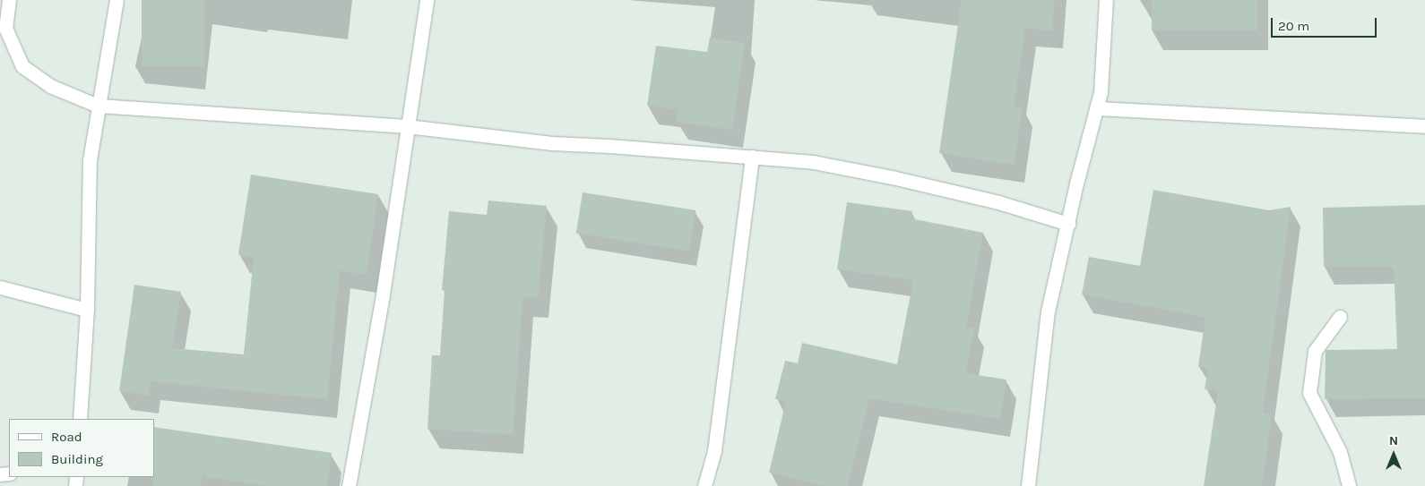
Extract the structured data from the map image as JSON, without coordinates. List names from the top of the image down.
{
  "legend": ["Road", "Building"],
  "scale_bar": "20 m",
  "north": "top"
}
